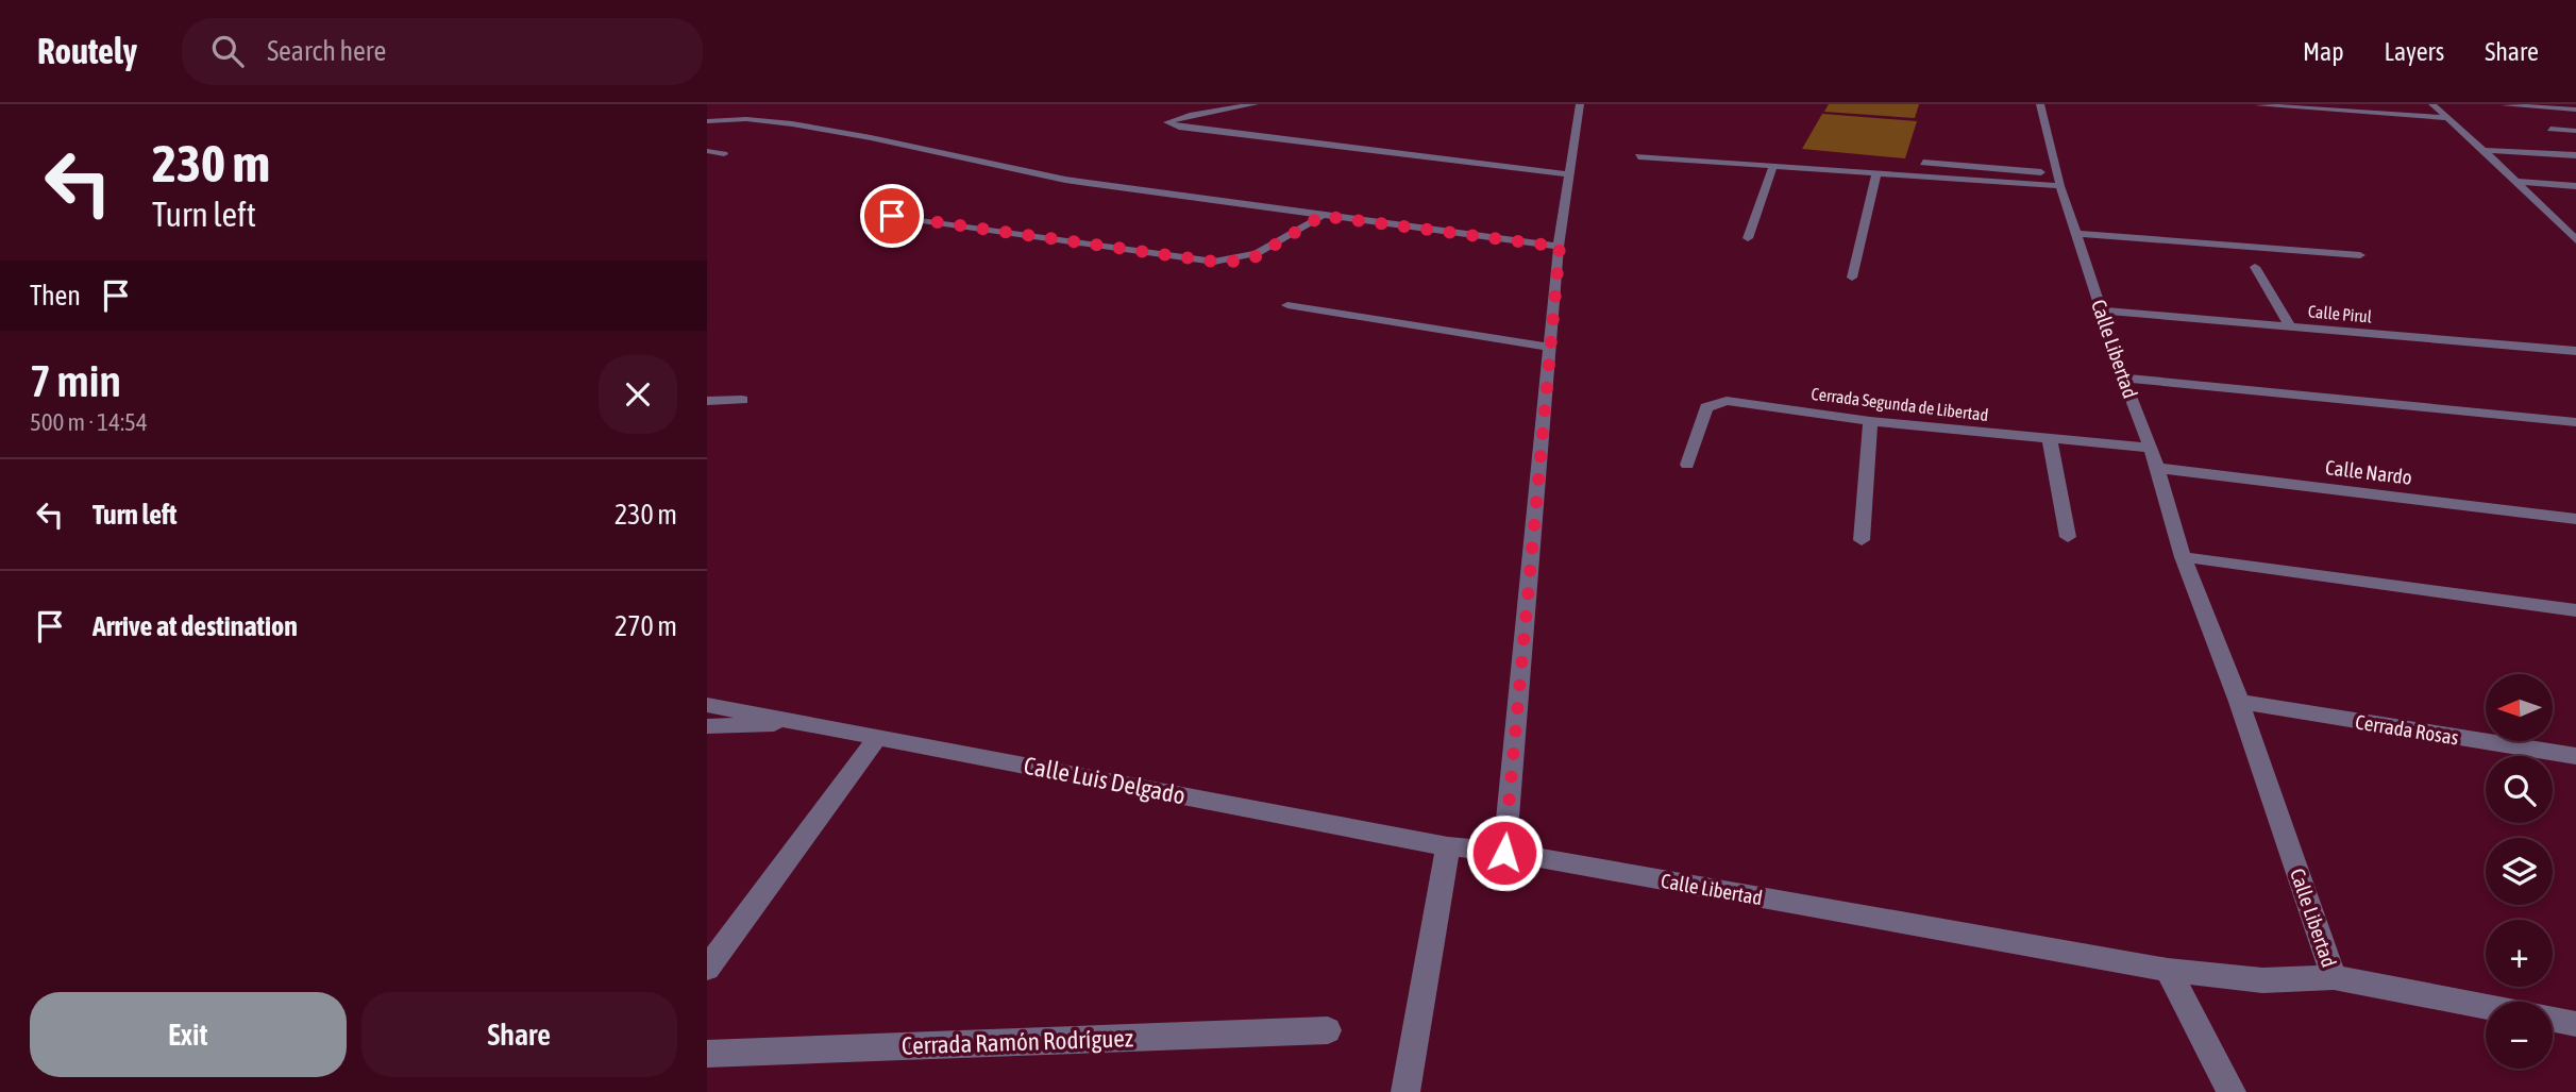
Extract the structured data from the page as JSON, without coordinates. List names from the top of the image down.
{
  "streets": {
    "street": [
      "Calle Pirul",
      "Calle Libertad",
      "Cerrada Segunda de Libertad",
      "Calle Nardo",
      "Cerrada Rosas",
      "Calle Luis Delgado",
      "Cerrada Ramón Rodríguez"
    ]
  },
  "crossings": [
    ["Calle Pirul", "Calle Libertad"],
    ["Calle Libertad", "Cerrada Segunda de Libertad"],
    ["Calle Libertad", "Calle Nardo"],
    ["Calle Libertad", "Cerrada Rosas"],
    ["Calle Libertad", "Calle Luis Delgado"],
    ["Cerrada Segunda de Libertad", "Calle Nardo"]
  ],
  "north": "left",
  "page": {
    "header": "Routely",
    "search": "Search here",
    "nav": ["Map", "Layers", "Share"],
    "turn": ["230 m", "Turn left"],
    "then": "Then",
    "heading": ["7 min", "500 m · 14:54"],
    "list": [
      {
        "name": "Turn left",
        "value": "230 m"
      },
      {
        "name": "Arrive at destination",
        "value": "270 m"
      }
    ],
    "map_buttons": ["+", "−"],
    "buttons": ["Exit", "Share"]
  }
}
